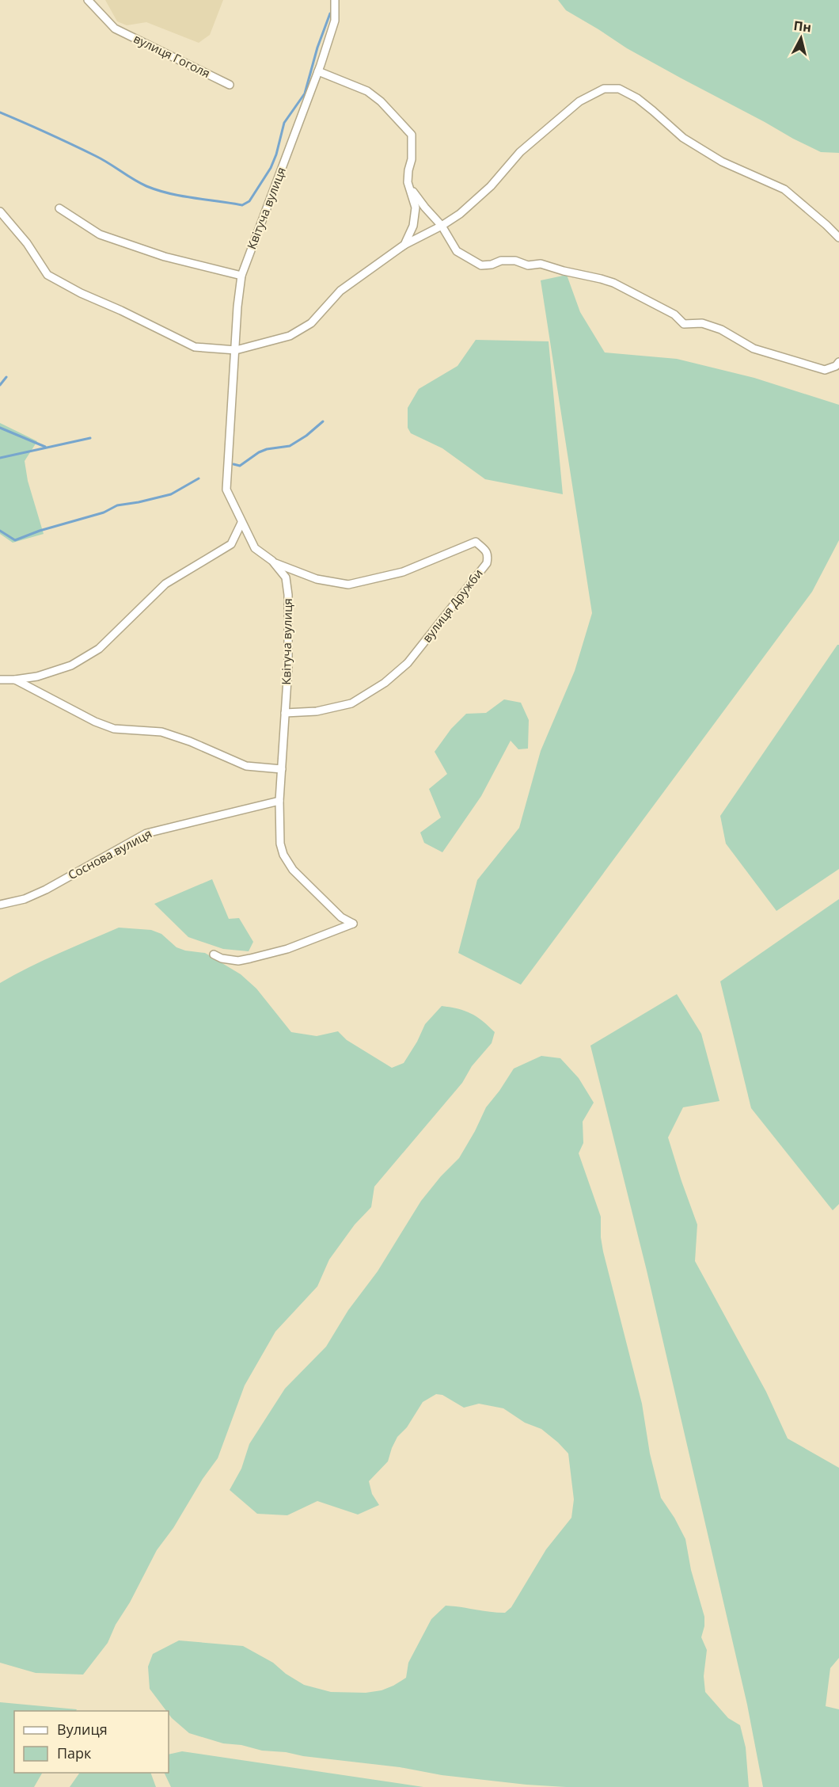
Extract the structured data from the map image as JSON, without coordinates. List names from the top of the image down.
{
  "streets": {
    "street": [
      "вулиця Гоголя",
      "Квітуча вулиця",
      "вулиця Дружби",
      "Соснова вулиця"
    ]
  },
  "crossings": [
    ["Квітуча вулиця", "вулиця Дружби"],
    ["Квітуча вулиця", "Соснова вулиця"]
  ],
  "legend": ["Вулиця", "Парк"],
  "north": "top"
}
